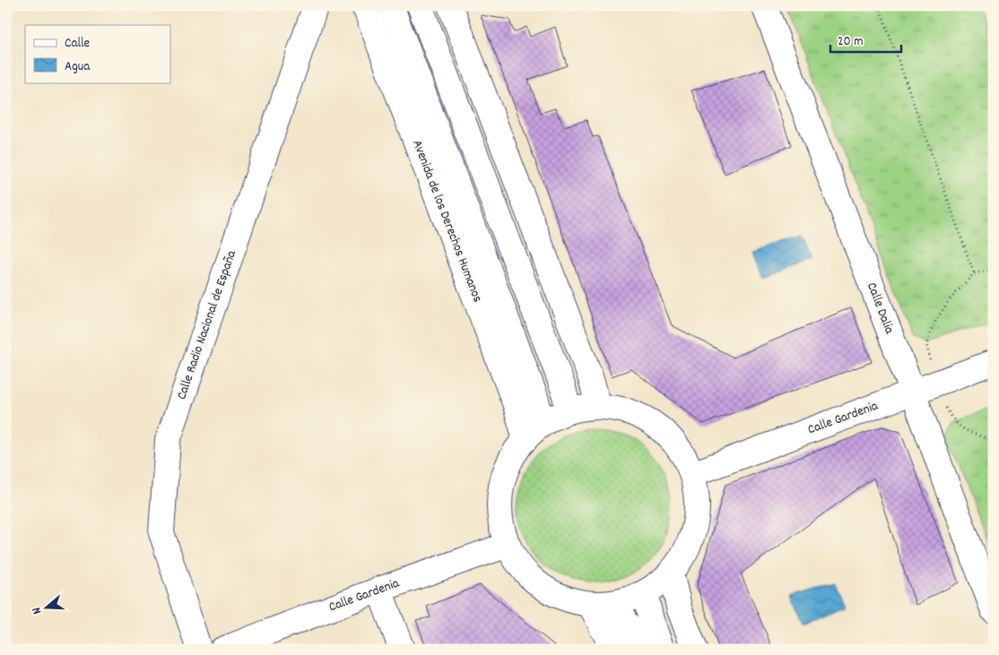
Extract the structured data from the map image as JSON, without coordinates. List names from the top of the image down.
{
  "streets": {
    "street": [
      "Avenida de los Derechos Humanos",
      "Calle Dalia",
      "Calle Radio Nacional de España",
      "Calle Gardenia"
    ]
  },
  "crossings": [
    ["Calle Dalia", "Calle Gardenia"]
  ],
  "legend": ["Calle", "Agua"],
  "scale_bar": "20 m",
  "north": "left"
}
